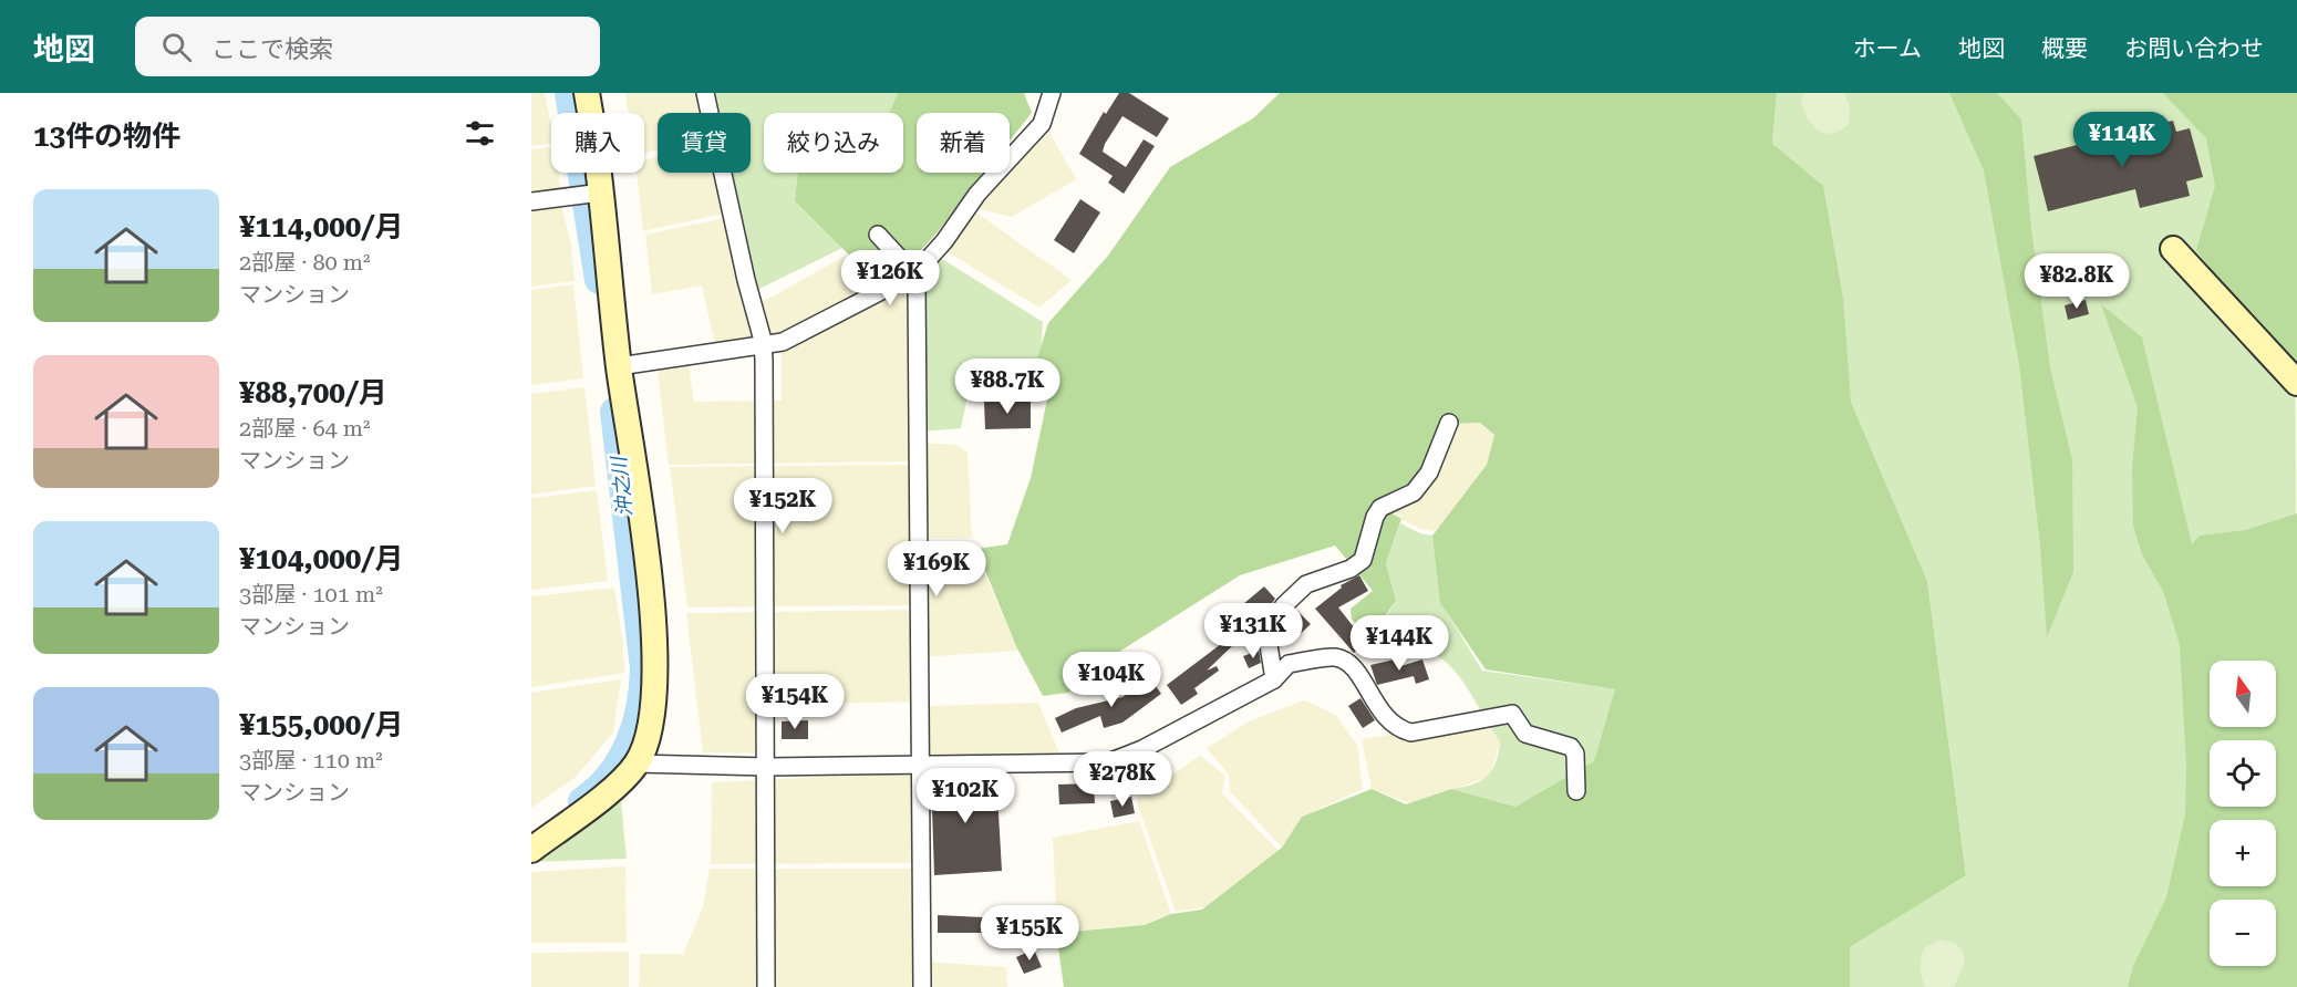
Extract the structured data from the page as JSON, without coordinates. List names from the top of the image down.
{
  "water": ["沖之川"],
  "north": "top",
  "page": {
    "header": "地図",
    "search": "ここで検索",
    "nav": [
      "ホーム",
      "地図",
      "概要",
      "お問い合わせ"
    ],
    "heading": "13件の物件",
    "price": [
      "¥114K",
      "¥126K",
      "¥82.8K",
      "¥88.7K",
      "¥152K",
      "¥169K",
      "¥131K",
      "¥144K",
      "¥104K",
      "¥154K",
      "¥278K",
      "¥102K",
      "¥155K"
    ],
    "chip": [
      "購入",
      "賃貸",
      "絞り込み",
      "新着"
    ],
    "list": [
      {
        "name": "¥114,000/月",
        "note": "2部屋 · 80 m² · マンション"
      },
      {
        "name": "¥88,700/月",
        "note": "2部屋 · 64 m² · マンション"
      },
      {
        "name": "¥104,000/月",
        "note": "3部屋 · 101 m² · マンション"
      },
      {
        "name": "¥155,000/月",
        "note": "3部屋 · 110 m² · マンション"
      }
    ],
    "map_buttons": ["+", "−"]
  }
}
